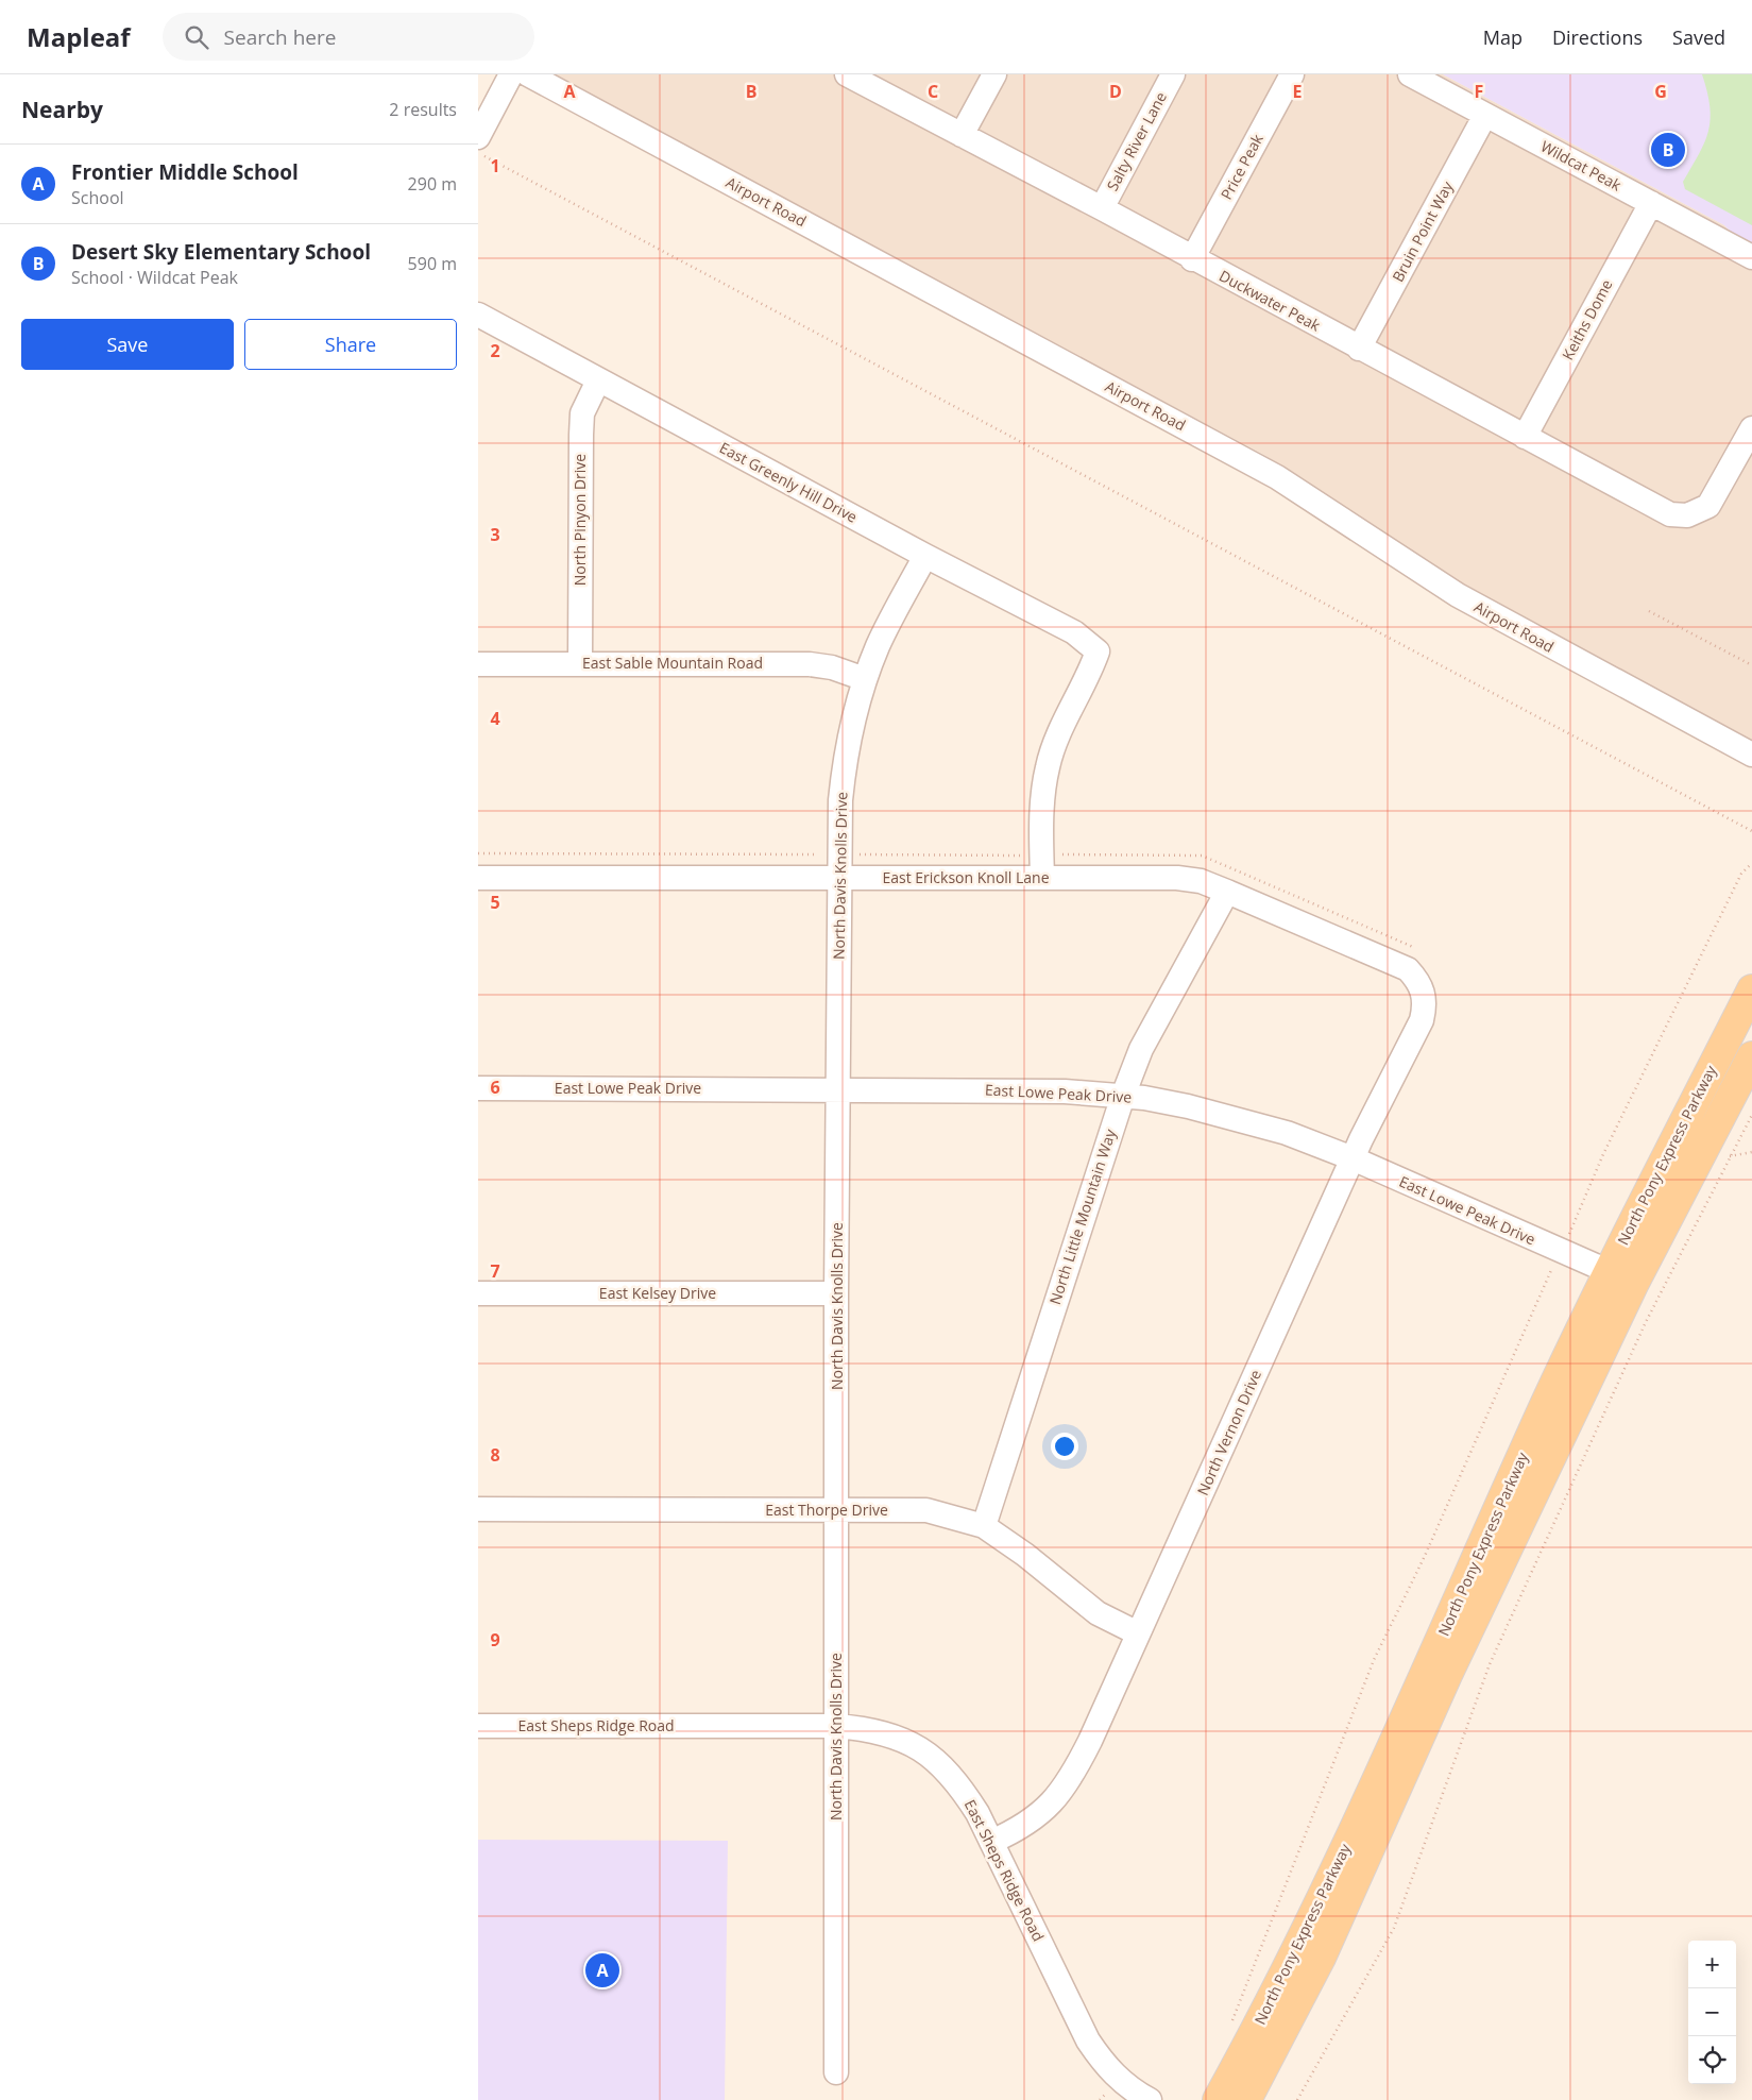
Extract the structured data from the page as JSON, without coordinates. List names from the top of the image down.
{
  "streets": {
    "main road": ["North Pony Express Parkway"],
    "street": [
      "Salty River Lane",
      "Wildcat Peak",
      "Price Peak",
      "Airport Road",
      "Bruin Point Way",
      "Duckwater Peak",
      "Keiths Dome",
      "East Greenly Hill Drive",
      "North Pinyon Drive",
      "East Sable Mountain Road",
      "North Davis Knolls Drive",
      "East Erickson Knoll Lane",
      "East Lowe Peak Drive",
      "North Little Mountain Way",
      "East Kelsey Drive",
      "North Vernon Drive",
      "East Thorpe Drive",
      "East Sheps Ridge Road"
    ]
  },
  "crossings": [
    ["Salty River Lane", "Duckwater Peak"],
    ["Wildcat Peak", "Bruin Point Way"],
    ["Wildcat Peak", "Keiths Dome"],
    ["Price Peak", "Duckwater Peak"],
    ["Bruin Point Way", "Duckwater Peak"],
    ["Duckwater Peak", "Keiths Dome"],
    ["East Greenly Hill Drive", "North Pinyon Drive"],
    ["East Greenly Hill Drive", "North Davis Knolls Drive"],
    ["East Greenly Hill Drive", "East Erickson Knoll Lane"],
    ["North Pinyon Drive", "East Sable Mountain Road"],
    ["East Sable Mountain Road", "North Davis Knolls Drive"],
    ["North Davis Knolls Drive", "East Erickson Knoll Lane"],
    ["North Davis Knolls Drive", "East Lowe Peak Drive"],
    ["North Davis Knolls Drive", "East Kelsey Drive"],
    ["North Davis Knolls Drive", "East Thorpe Drive"],
    ["North Davis Knolls Drive", "East Sheps Ridge Road"],
    ["East Erickson Knoll Lane", "North Little Mountain Way"],
    ["East Erickson Knoll Lane", "North Vernon Drive"],
    ["East Lowe Peak Drive", "North Pony Express Parkway"],
    ["East Lowe Peak Drive", "North Little Mountain Way"],
    ["East Lowe Peak Drive", "North Vernon Drive"],
    ["North Little Mountain Way", "East Thorpe Drive"],
    ["North Vernon Drive", "East Thorpe Drive"],
    ["North Vernon Drive", "East Sheps Ridge Road"]
  ],
  "page": {
    "header": "Mapleaf",
    "search": "Search here",
    "nav": ["Map", "Directions", "Saved"],
    "heading": ["Nearby", "2 results"],
    "pins": ["B", "A"],
    "list": [
      {
        "mark": "A",
        "name": "Frontier Middle School",
        "note": "School",
        "value": "290 m"
      },
      {
        "mark": "B",
        "name": "Desert Sky Elementary School",
        "note": "School · Wildcat Peak",
        "value": "590 m"
      }
    ],
    "buttons": ["Save", "Share"],
    "map_buttons": ["+", "−"]
  },
  "grid": {
    "columns": [
      "A",
      "B",
      "C",
      "D",
      "E",
      "F",
      "G"
    ],
    "rows": [
      "1",
      "2",
      "3",
      "4",
      "5",
      "6",
      "7",
      "8",
      "9"
    ]
  }
}
